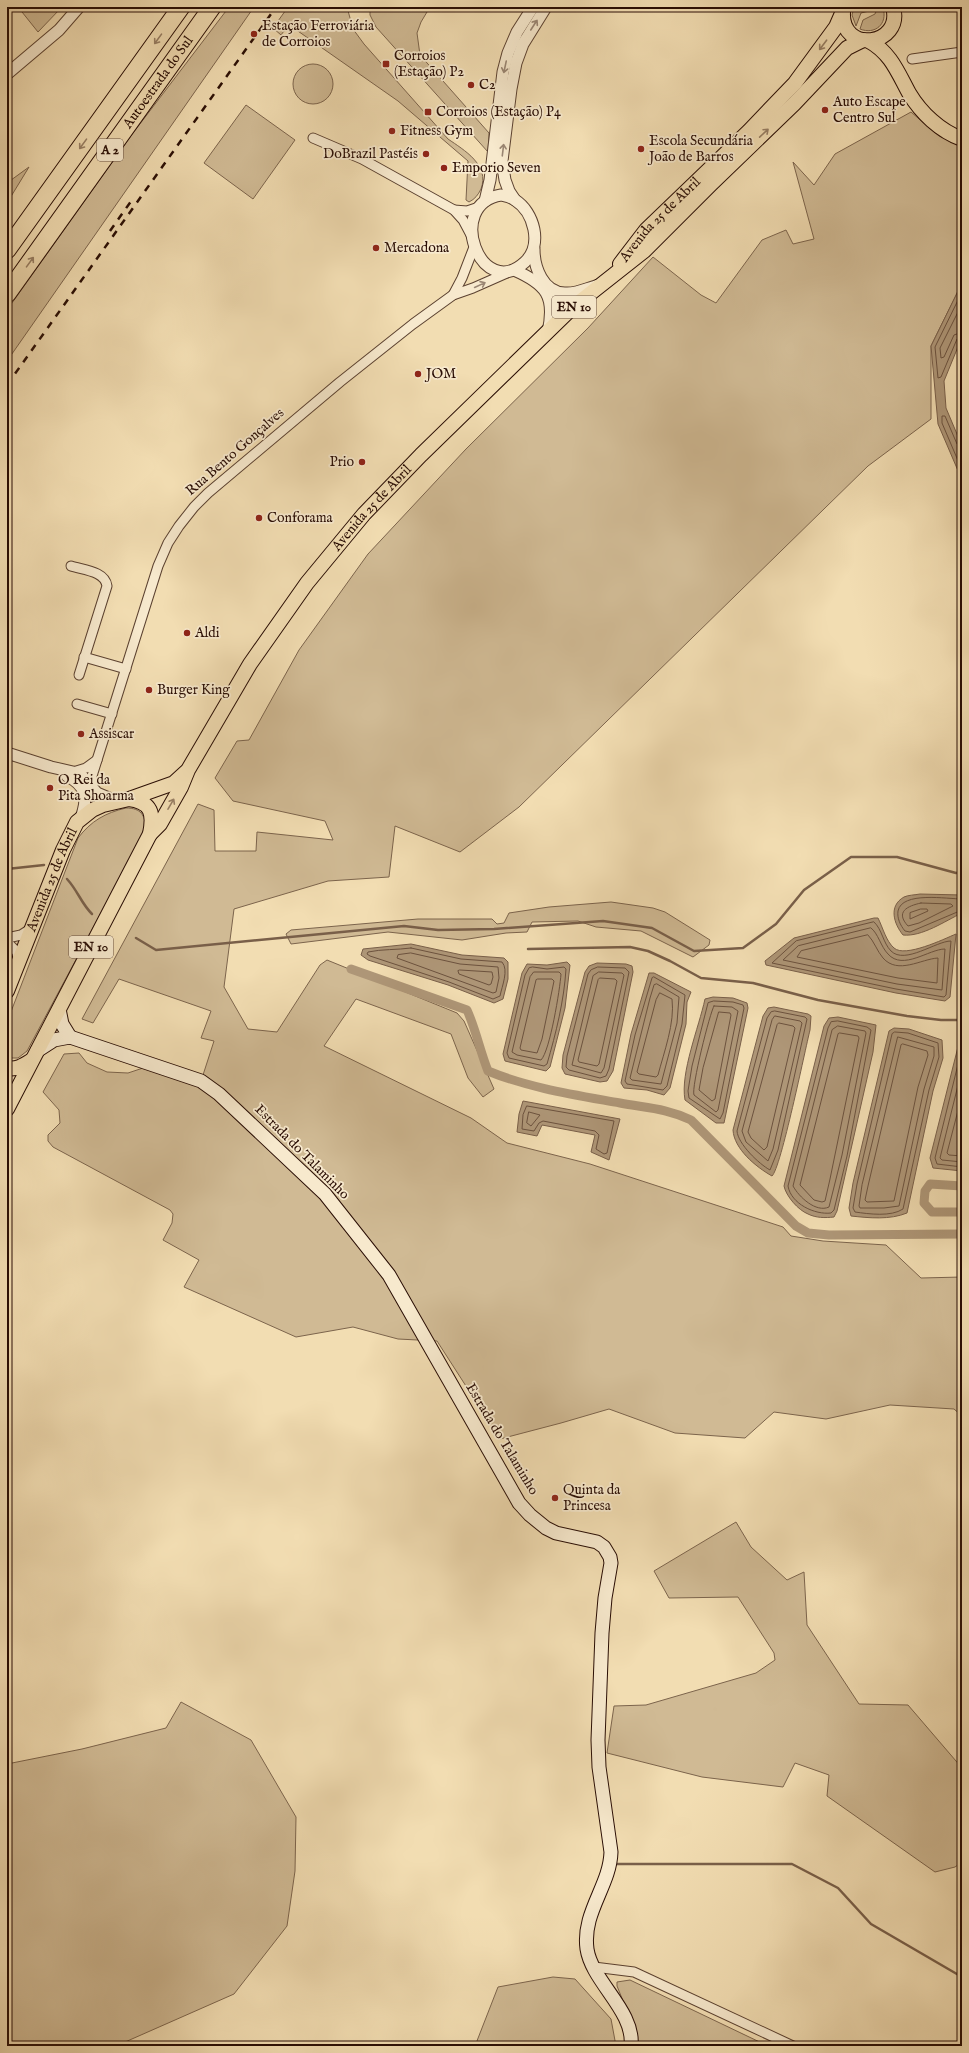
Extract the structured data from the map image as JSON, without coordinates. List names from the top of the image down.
{
  "streets": {
    "highway": ["Autoestrada do Sul", "A 2"],
    "main road": ["Avenida 25 de Abril", "EN 10", "Estrada do Talaminho"],
    "street": ["Rua Bento Gonçalves"]
  },
  "crossings": [
    ["Avenida 25 de Abril", "EN 10"]
  ],
  "places": {
    "other": [
      "Estação Ferroviária de Corroios",
      "C2",
      "Auto Escape Centro Sul",
      "Fitness Gym",
      "Escola Secundária João de Barros",
      "DoBrazil Pastéis",
      "Emporio Seven",
      "Mercadona",
      "JOM",
      "Prio",
      "Conforama",
      "Aldi",
      "Burger King",
      "Assiscar",
      "O Rei da Pita Shoarma",
      "Quinta da Princesa"
    ],
    "transit": ["Corroios (Estação) P2", "Corroios (Estação) P4"]
  }
}
